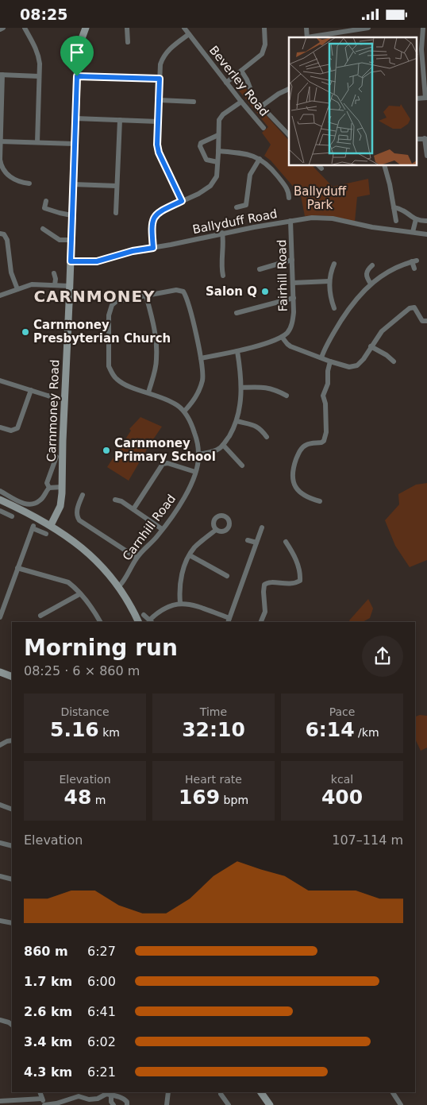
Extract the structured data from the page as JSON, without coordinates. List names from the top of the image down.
{
  "streets": {
    "street": [
      "Beverley Road",
      "Ballyduff Road",
      "Fairhill Road",
      "Carnmoney Road",
      "Carnhill Road"
    ]
  },
  "crossings": [
    ["Ballyduff Road", "Fairhill Road"],
    ["Ballyduff Road", "Carnmoney Road"]
  ],
  "districts": ["CARNMONEY"],
  "parks": ["Ballyduff Park"],
  "places": ["Salon Q", "Carnmoney Presbyterian Church", "Carnmoney Primary School"],
  "page": {
    "status": "08:25",
    "heading": ["Morning run", "08:25 · 6 × 860 m"],
    "stats": [
      ["Distance", "5.16 km"],
      ["Time", "32:10"],
      ["Pace", "6:14 /km"],
      ["Elevation", "48 m"],
      ["Heart rate", "169 bpm"],
      ["kcal", "400"]
    ],
    "chart": ["Elevation", "107–114 m"],
    "list": [
      {
        "name": "860 m",
        "note": "6:27"
      },
      {
        "name": "1.7 km",
        "note": "6:00"
      },
      {
        "name": "2.6 km",
        "note": "6:41"
      },
      {
        "name": "3.4 km",
        "note": "6:02"
      },
      {
        "name": "4.3 km",
        "note": "6:21"
      }
    ]
  }
}
